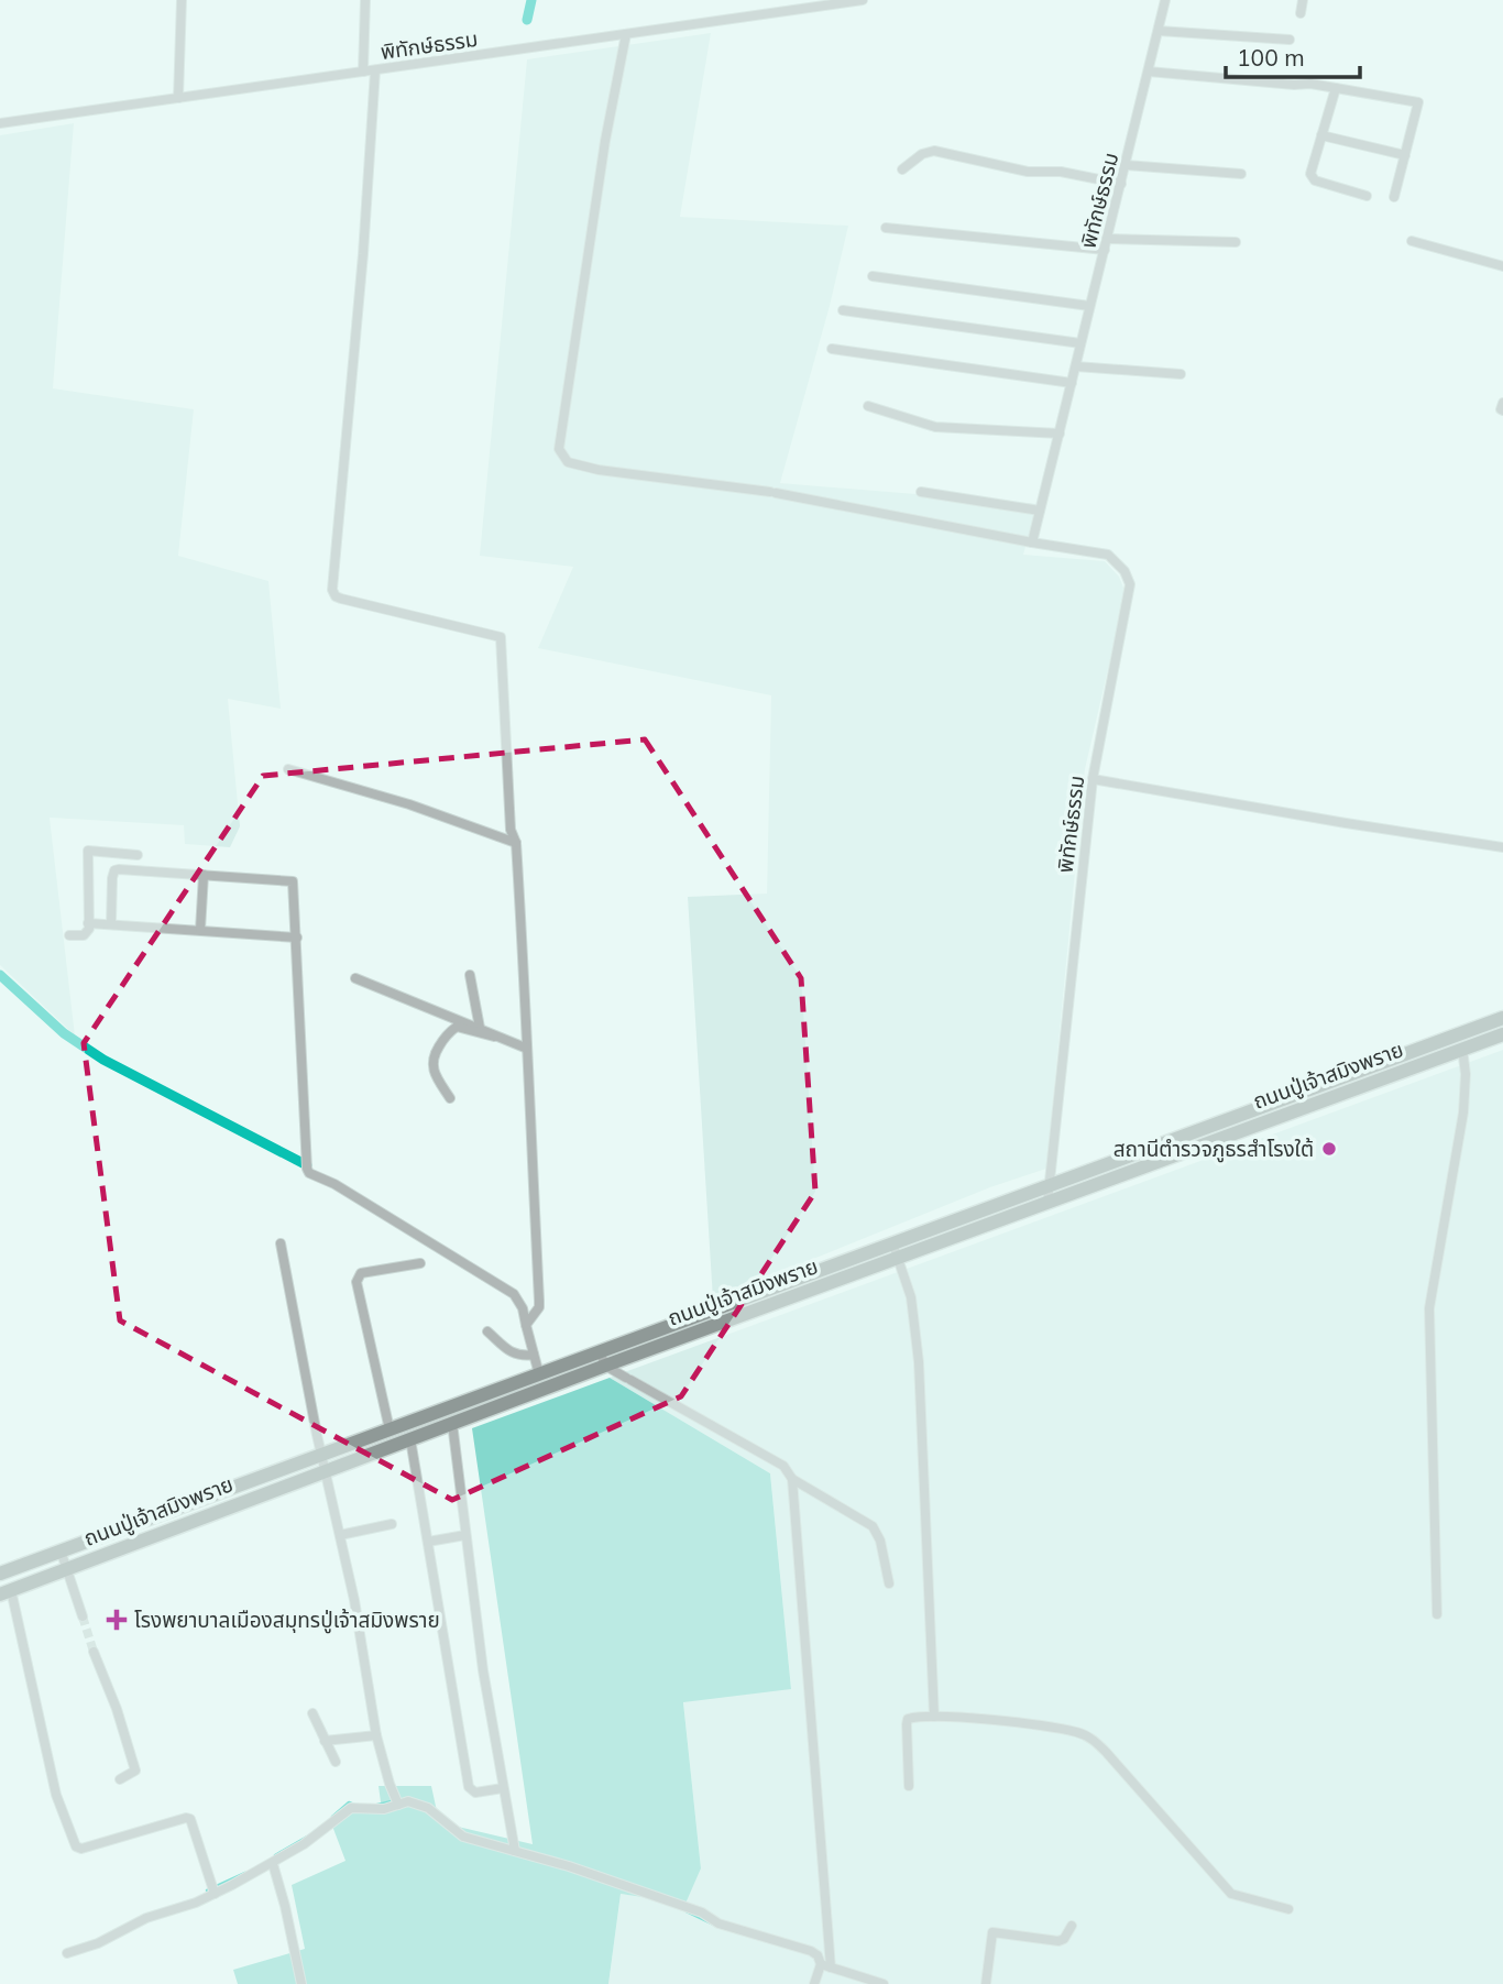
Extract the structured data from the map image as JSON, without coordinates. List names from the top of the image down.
{
  "streets": {
    "main road": ["ถนนปู่เจ้าสมิงพราย"],
    "street": ["พิทักษ์ธรรม"]
  },
  "crossings": [
    ["พิทักษ์ธรรม", "ถนนปู่เจ้าสมิงพราย"]
  ],
  "places": {
    "other": ["สถานีตำรวจภูธรสำโรงใต้"],
    "health": ["โรงพยาบาลเมืองสมุทรปู่เจ้าสมิงพราย"]
  },
  "scale_bar": "100 m"
}
